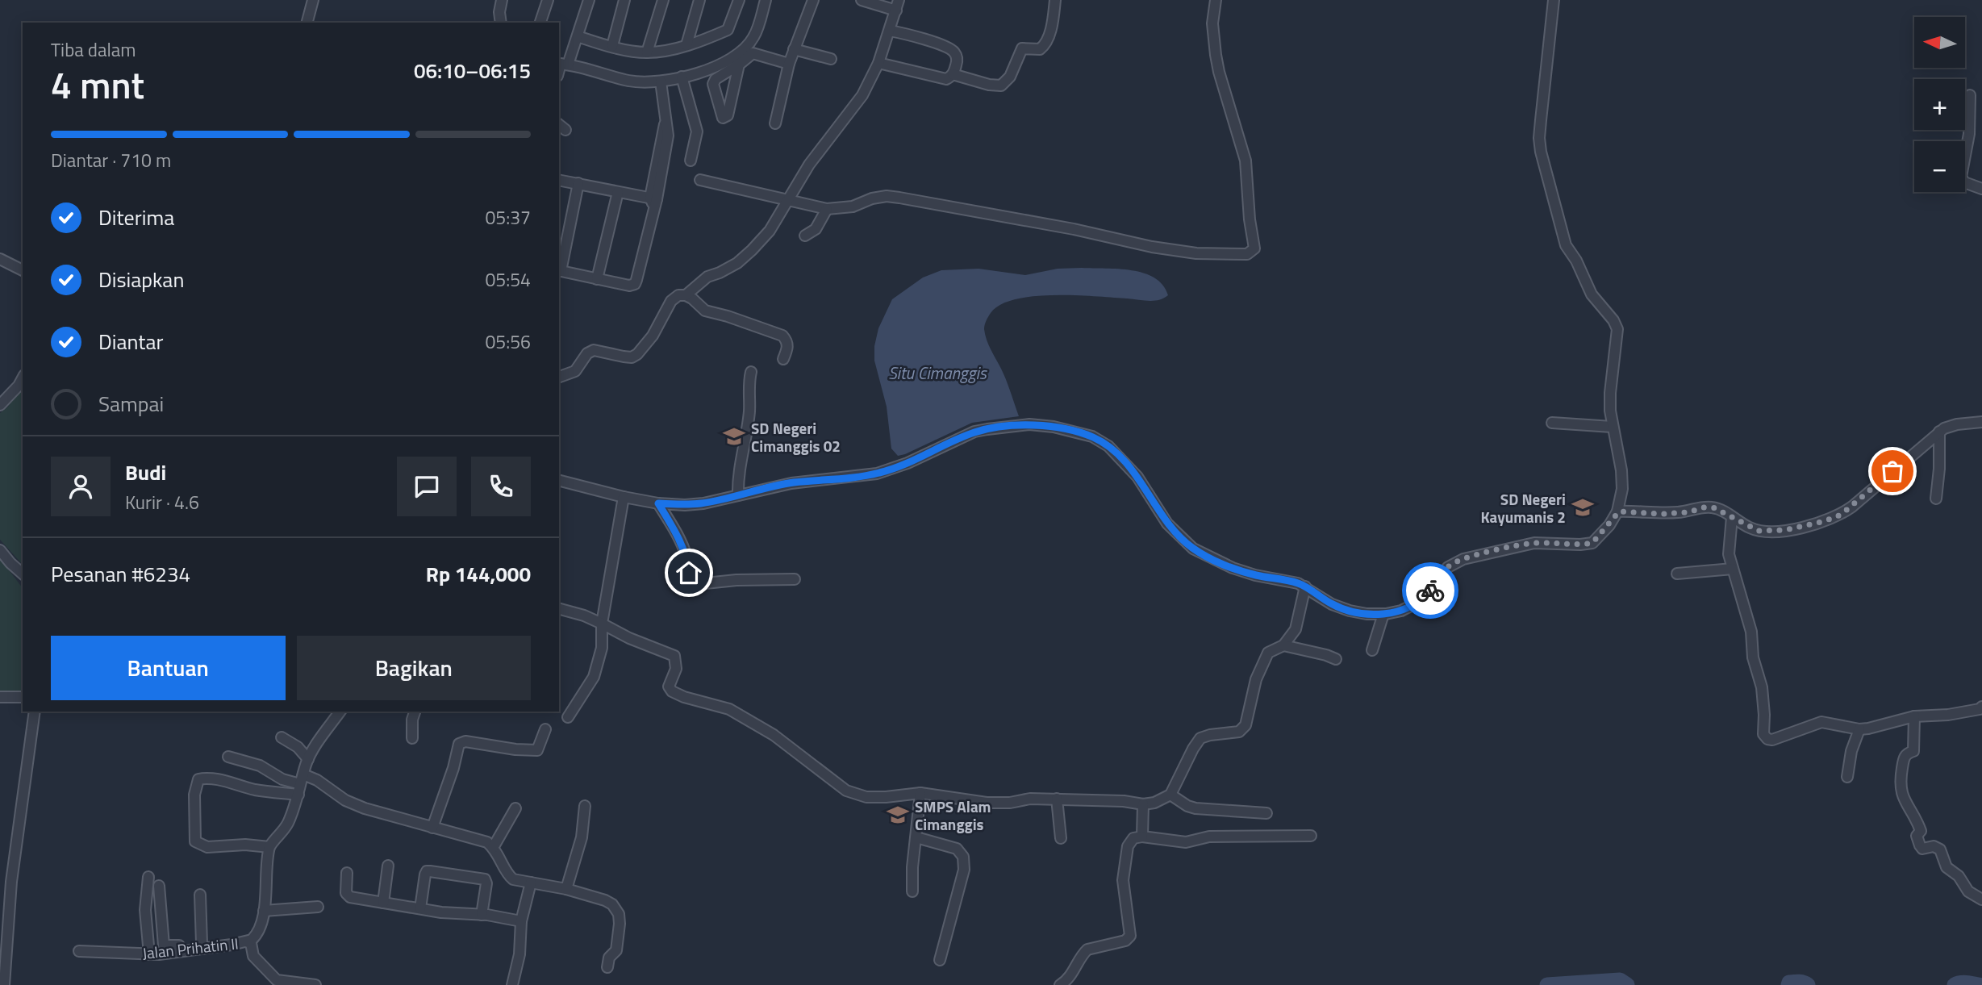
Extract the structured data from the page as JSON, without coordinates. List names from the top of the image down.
{
  "streets": {
    "street": ["Jalan Prihatin II"]
  },
  "water": ["Situ Cimanggis"],
  "places": {
    "school or university": ["SD Negeri Cimanggis 02", "SD Negeri Kayumanis 2", "SMPS Alam Cimanggis"]
  },
  "north": "left",
  "page": {
    "map_buttons": ["+", "−"],
    "heading": ["4 mnt", "Tiba dalam", "06:10–06:15"],
    "panel": [
      "Budi",
      "Kurir · 4.6",
      "Pesanan #6234",
      "Rp 144,000"
    ],
    "bar": "Diantar · 710 m",
    "list": [
      ["Diterima", "05:37"],
      ["Disiapkan", "05:54"],
      ["Diantar", "05:56"],
      "Sampai"
    ],
    "buttons": ["Bantuan", "Bagikan"]
  }
}
